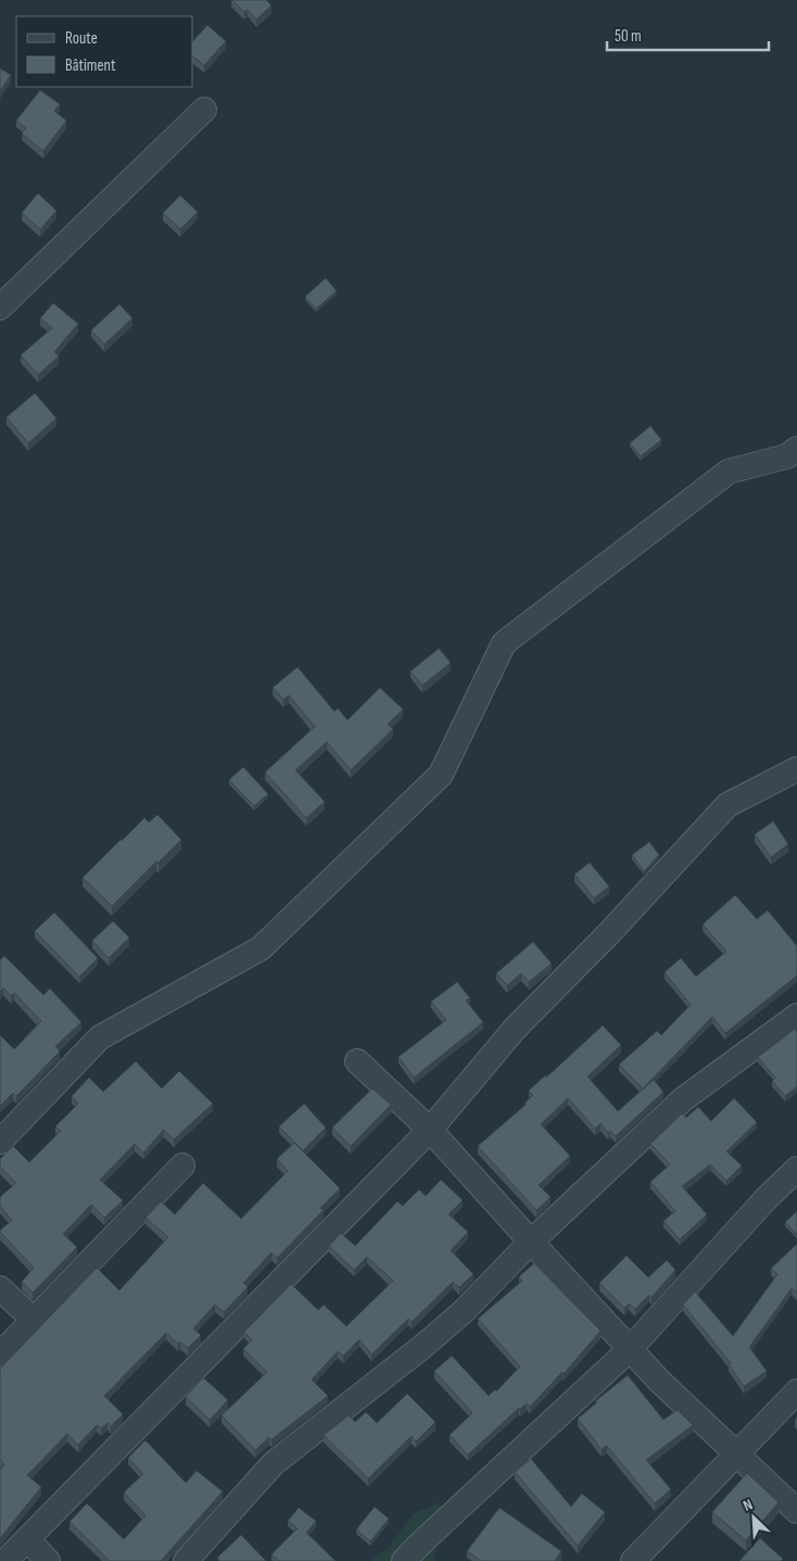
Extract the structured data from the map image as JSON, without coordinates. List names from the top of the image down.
{
  "legend": ["Route", "Bâtiment"],
  "scale_bar": "50 m",
  "north": "top left"
}
